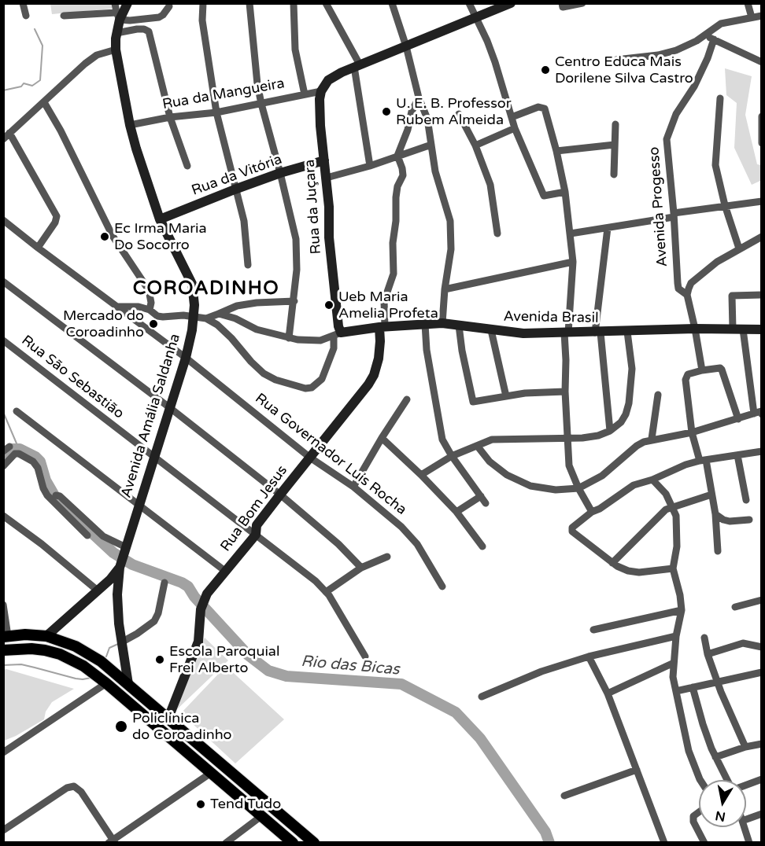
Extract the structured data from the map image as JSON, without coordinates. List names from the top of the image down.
{
  "streets": {
    "street": [
      "Rua da Mangueira",
      "Rua da Vitória",
      "Rua da Juçara",
      "Avenida Progesso",
      "Avenida Brasil",
      "Rua São Sebastião",
      "Avenida Amália Saldanha",
      "Rua Governador Luís Rocha",
      "Rua Bom Jesus"
    ]
  },
  "crossings": [
    ["Rua da Mangueira", "Rua da Juçara"],
    ["Rua da Mangueira", "Avenida Amália Saldanha"],
    ["Rua da Vitória", "Rua da Juçara"],
    ["Rua da Vitória", "Avenida Amália Saldanha"],
    ["Rua da Juçara", "Avenida Brasil"],
    ["Avenida Brasil", "Rua Bom Jesus"],
    ["Rua São Sebastião", "Avenida Amália Saldanha"],
    ["Rua São Sebastião", "Rua Bom Jesus"],
    ["Avenida Amália Saldanha", "Rua Governador Luís Rocha"],
    ["Rua Governador Luís Rocha", "Rua Bom Jesus"]
  ],
  "districts": ["COROADINHO"],
  "water": ["Rio das Bicas"],
  "places": [
    "Centro Educa Mais Dorilene Silva Castro",
    "U. E. B. Professor Rubem Almeida",
    "Ec Irma Maria Do Socorro",
    "Ueb Maria Amelia Profeta",
    "Mercado do Coroadinho",
    "Escola Paroquial Frei Alberto",
    "Policlínica do Coroadinho",
    "Tend Tudo"
  ],
  "north": "bottom"
}
